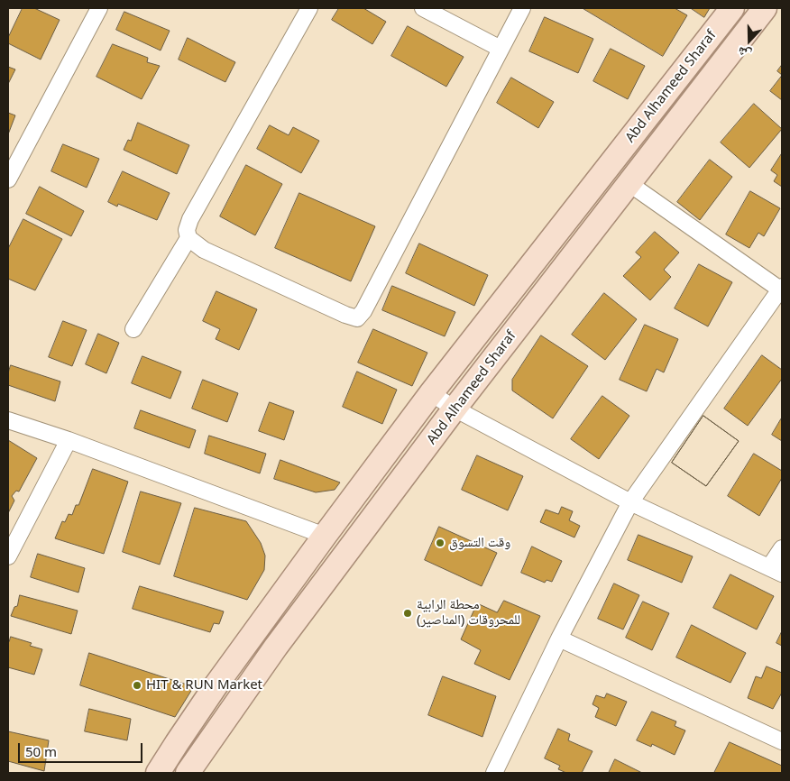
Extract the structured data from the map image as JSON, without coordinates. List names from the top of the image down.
{
  "streets": {
    "main road": ["Abd Alhameed Sharaf"]
  },
  "places": ["وقت التسوق", "محطة الرابية للمحروقات (المناصير)", "HIT & RUN Market"],
  "scale_bar": "50 m",
  "north": "bottom"
}
